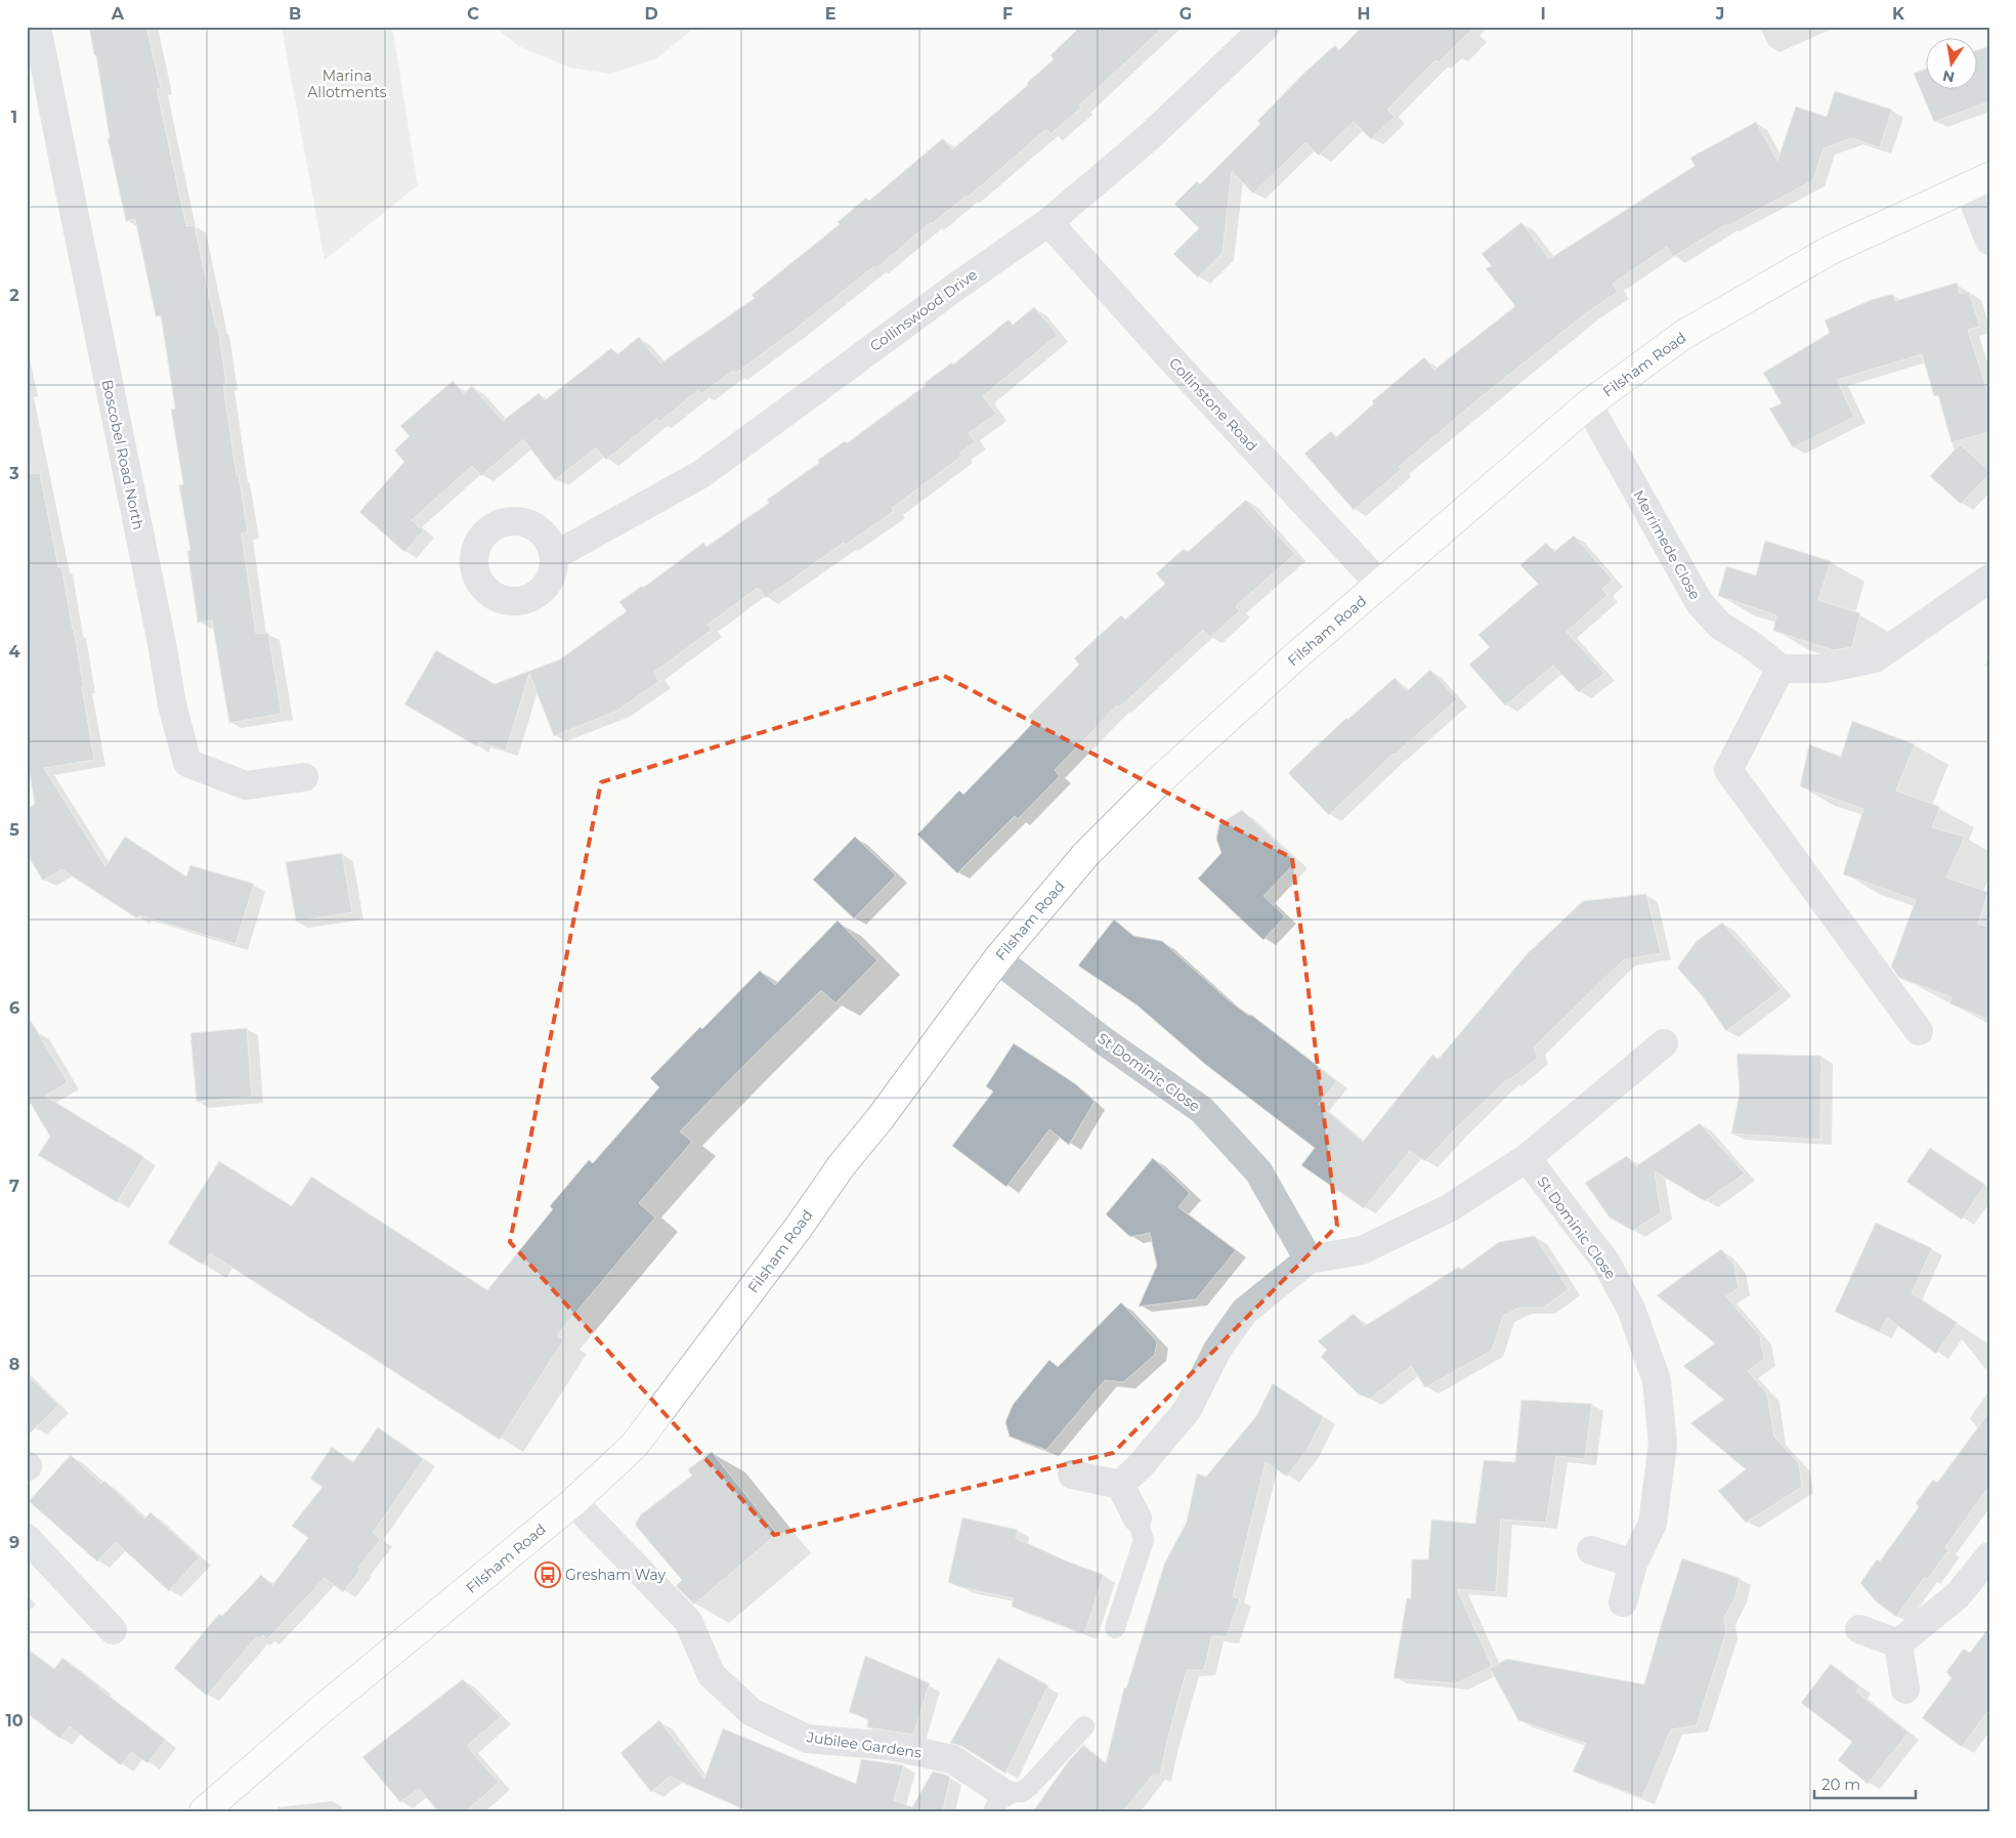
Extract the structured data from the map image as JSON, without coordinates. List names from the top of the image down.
{
  "streets": {
    "street": [
      "Collinswood Drive",
      "Filsham Road",
      "Collinstone Road",
      "Boscobel Road North",
      "Merrimede Close",
      "St Dominic Close",
      "Jubilee Gardens"
    ]
  },
  "crossings": [
    ["Collinswood Drive", "Collinstone Road"],
    ["Filsham Road", "Collinstone Road"],
    ["Filsham Road", "Merrimede Close"],
    ["Filsham Road", "St Dominic Close"],
    ["Filsham Road", "Jubilee Gardens"]
  ],
  "parks": ["Marina Allotments"],
  "places": {
    "bus stop": ["Gresham Way"]
  },
  "scale_bar": "20 m",
  "north": "bottom",
  "grid": {
    "columns": [
      "A",
      "B",
      "C",
      "D",
      "E",
      "F",
      "G",
      "H",
      "I",
      "J",
      "K"
    ],
    "rows": [
      "1",
      "2",
      "3",
      "4",
      "5",
      "6",
      "7",
      "8",
      "9",
      "10"
    ]
  }
}
